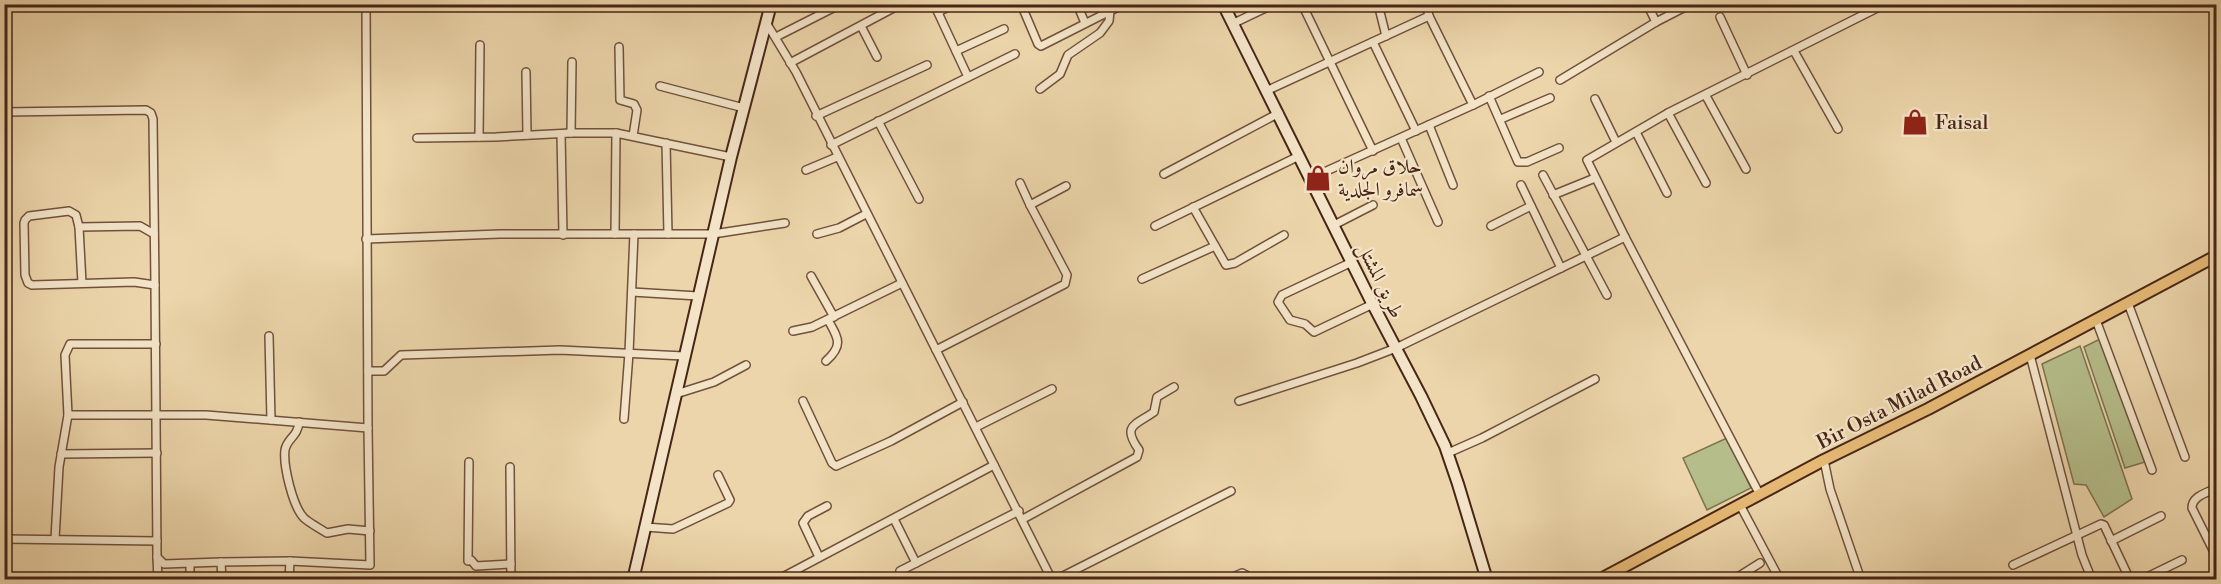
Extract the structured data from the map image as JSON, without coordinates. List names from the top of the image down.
{
  "streets": {
    "main road": ["طريق المشتل", "Bir Osta Milad Road"]
  },
  "places": {
    "shop": ["Faisal", "حلاق مروان سمافرو الجلدية"]
  }
}
